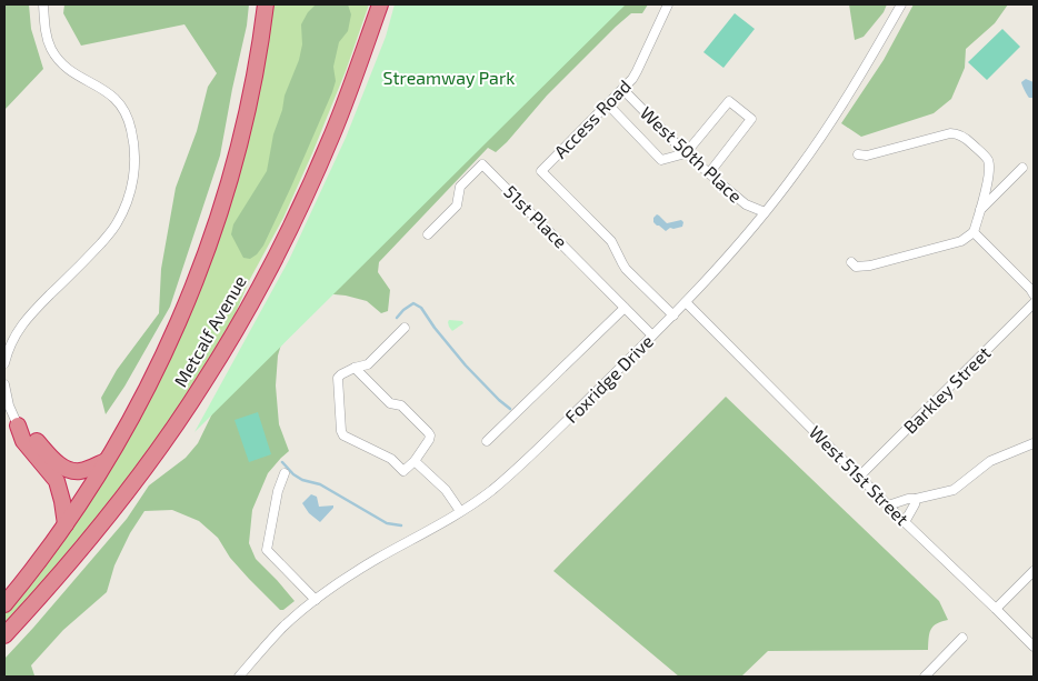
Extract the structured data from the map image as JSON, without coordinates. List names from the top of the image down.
{
  "streets": {
    "highway": ["Metcalf Avenue"],
    "street": [
      "Access Road",
      "West 50th Place",
      "51st Place",
      "Foxridge Drive",
      "Barkley Street",
      "West 51st Street"
    ]
  },
  "crossings": [
    ["Access Road", "West 50th Place"],
    ["Access Road", "Foxridge Drive"],
    ["West 50th Place", "Foxridge Drive"],
    ["51st Place", "Foxridge Drive"],
    ["Foxridge Drive", "West 51st Street"],
    ["Barkley Street", "West 51st Street"]
  ],
  "parks": ["Streamway Park"]
}
